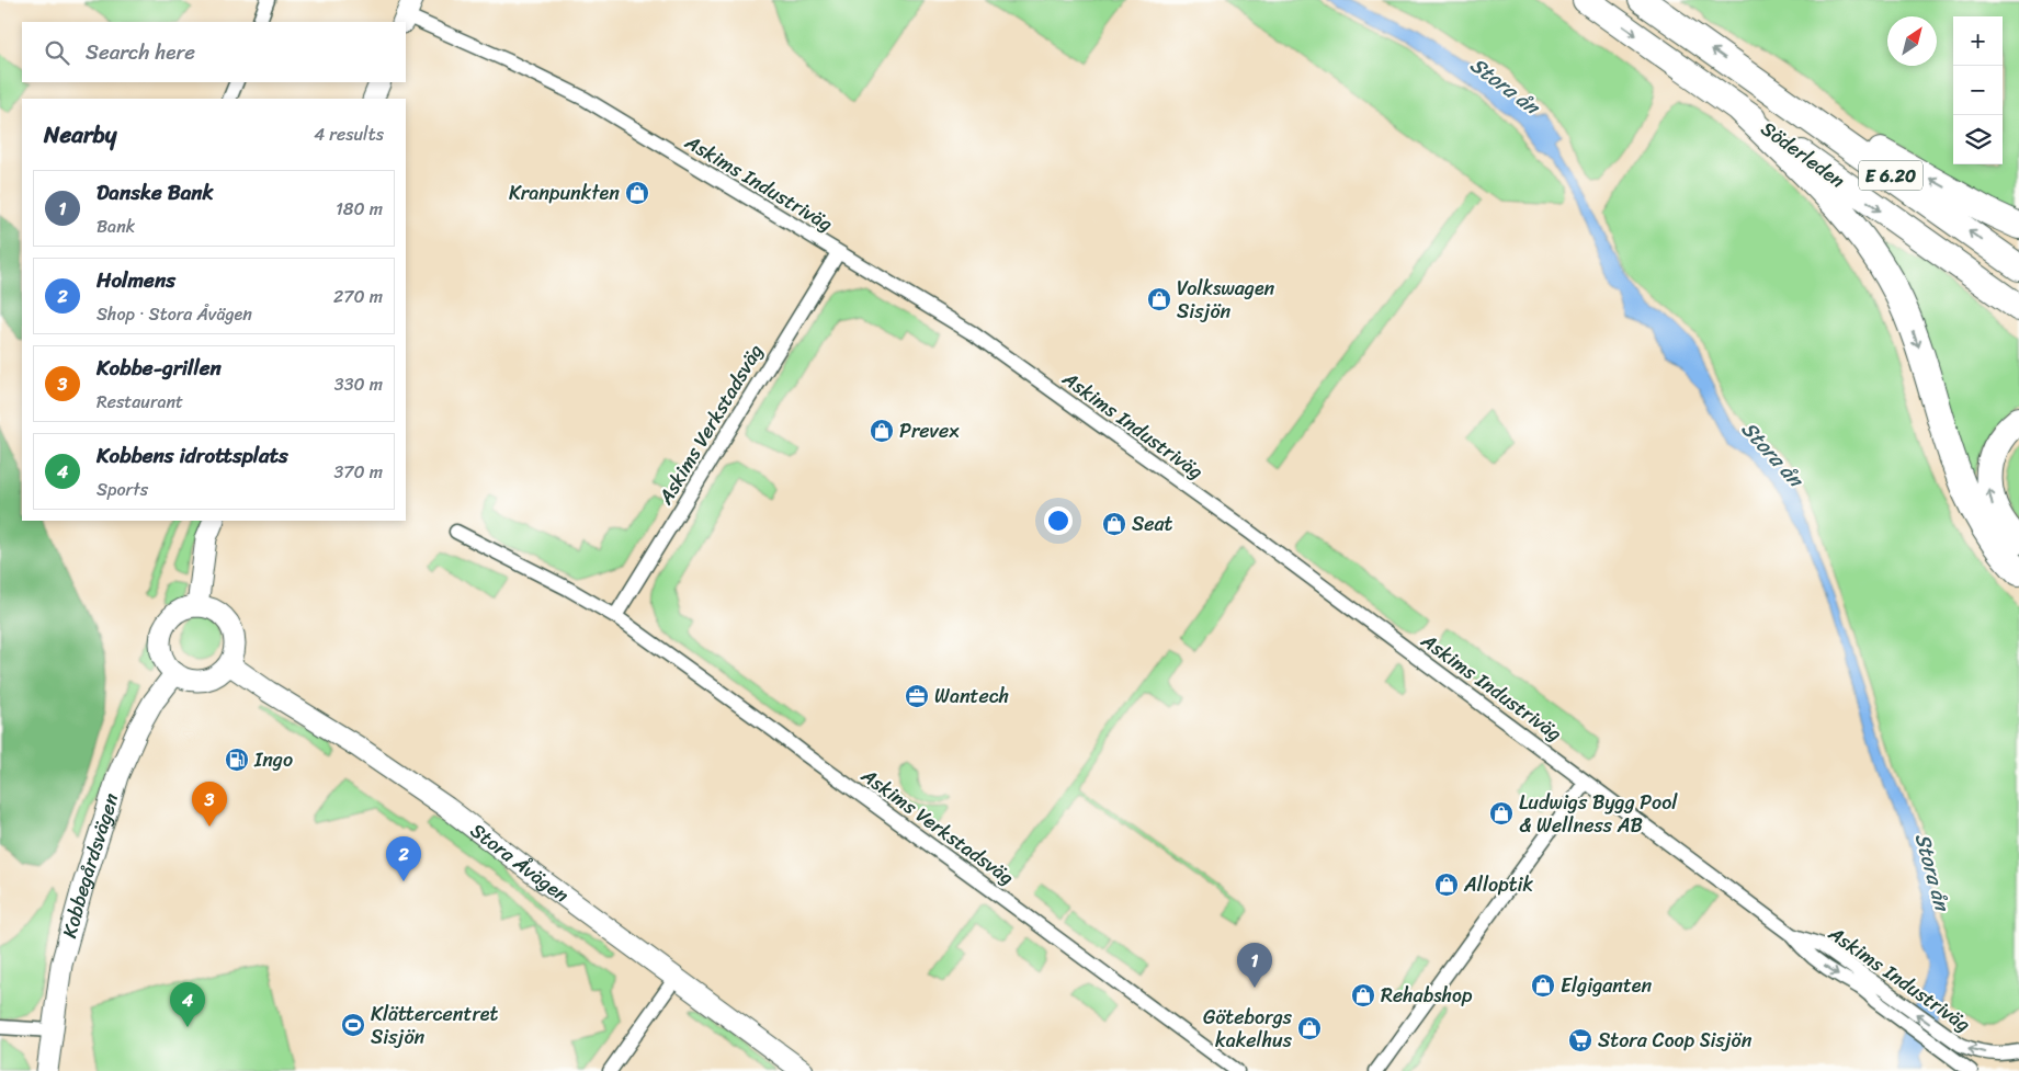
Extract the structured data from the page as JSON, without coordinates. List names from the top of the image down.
{
  "streets": {
    "highway": ["Söderleden", "E 6.20"],
    "street": [
      "Askims Industriväg",
      "Askims Verkstadsväg",
      "Stora Åvägen",
      "Kobbegårdsvägen"
    ]
  },
  "crossings": [
    ["Askims Industriväg", "Askims Verkstadsväg"],
    ["Stora Åvägen", "Kobbegårdsvägen"]
  ],
  "water": ["Stora ån"],
  "places": {
    "shop": [
      "Kranpunkten",
      "Volkswagen Sisjön",
      "Prevex",
      "Seat",
      "Ludwigs Bygg Pool & Wellness AB",
      "Alloptik",
      "Elgiganten",
      "Rehabshop",
      "Göteborgs kakelhus"
    ],
    "office": ["Wantech"],
    "fuel station": ["Ingo"],
    "sports": ["Klättercentret Sisjön"],
    "supermarket": ["Stora Coop Sisjön"]
  },
  "north": "top right",
  "page": {
    "map_buttons": ["+", "−"],
    "search": "Search here",
    "heading": ["Nearby", "4 results"],
    "list": [
      {
        "mark": "1",
        "name": "Danske Bank",
        "note": "Bank",
        "value": "180 m"
      },
      {
        "mark": "2",
        "name": "Holmens",
        "note": "Shop · Stora Åvägen",
        "value": "270 m"
      },
      {
        "mark": "3",
        "name": "Kobbe-grillen",
        "note": "Restaurant",
        "value": "330 m"
      },
      {
        "mark": "4",
        "name": "Kobbens idrottsplats",
        "note": "Sports",
        "value": "370 m"
      }
    ],
    "pins": [
      "3",
      "2",
      "1",
      "4"
    ]
  }
}
